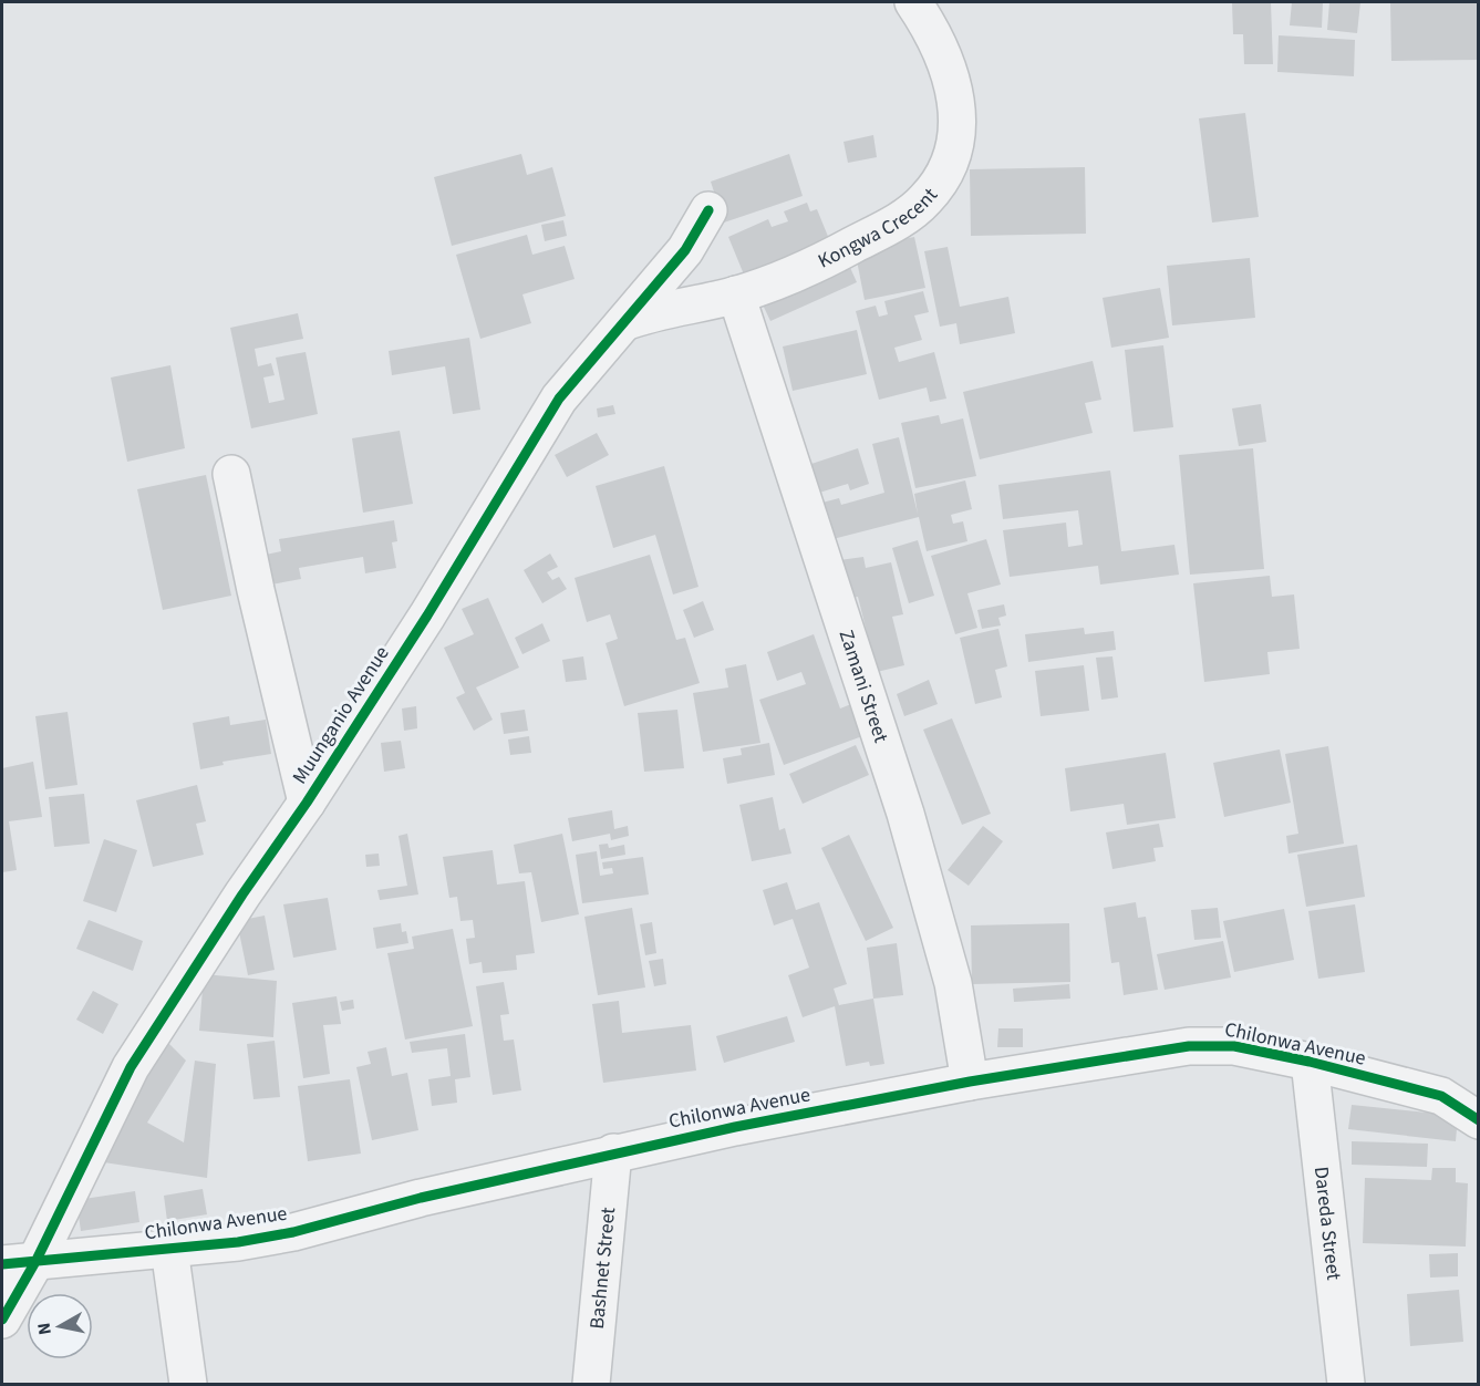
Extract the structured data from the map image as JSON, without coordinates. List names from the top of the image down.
{
  "streets": {
    "street": [
      "Kongwa Crecent",
      "Zamani Street",
      "Muunganio Avenue",
      "Chilonwa Avenue",
      "Dareda Street",
      "Bashnet Street"
    ]
  },
  "crossings": [
    ["Kongwa Crecent", "Zamani Street"],
    ["Kongwa Crecent", "Muunganio Avenue"],
    ["Zamani Street", "Chilonwa Avenue"],
    ["Muunganio Avenue", "Chilonwa Avenue"],
    ["Chilonwa Avenue", "Dareda Street"],
    ["Chilonwa Avenue", "Bashnet Street"]
  ],
  "north": "left"
}
